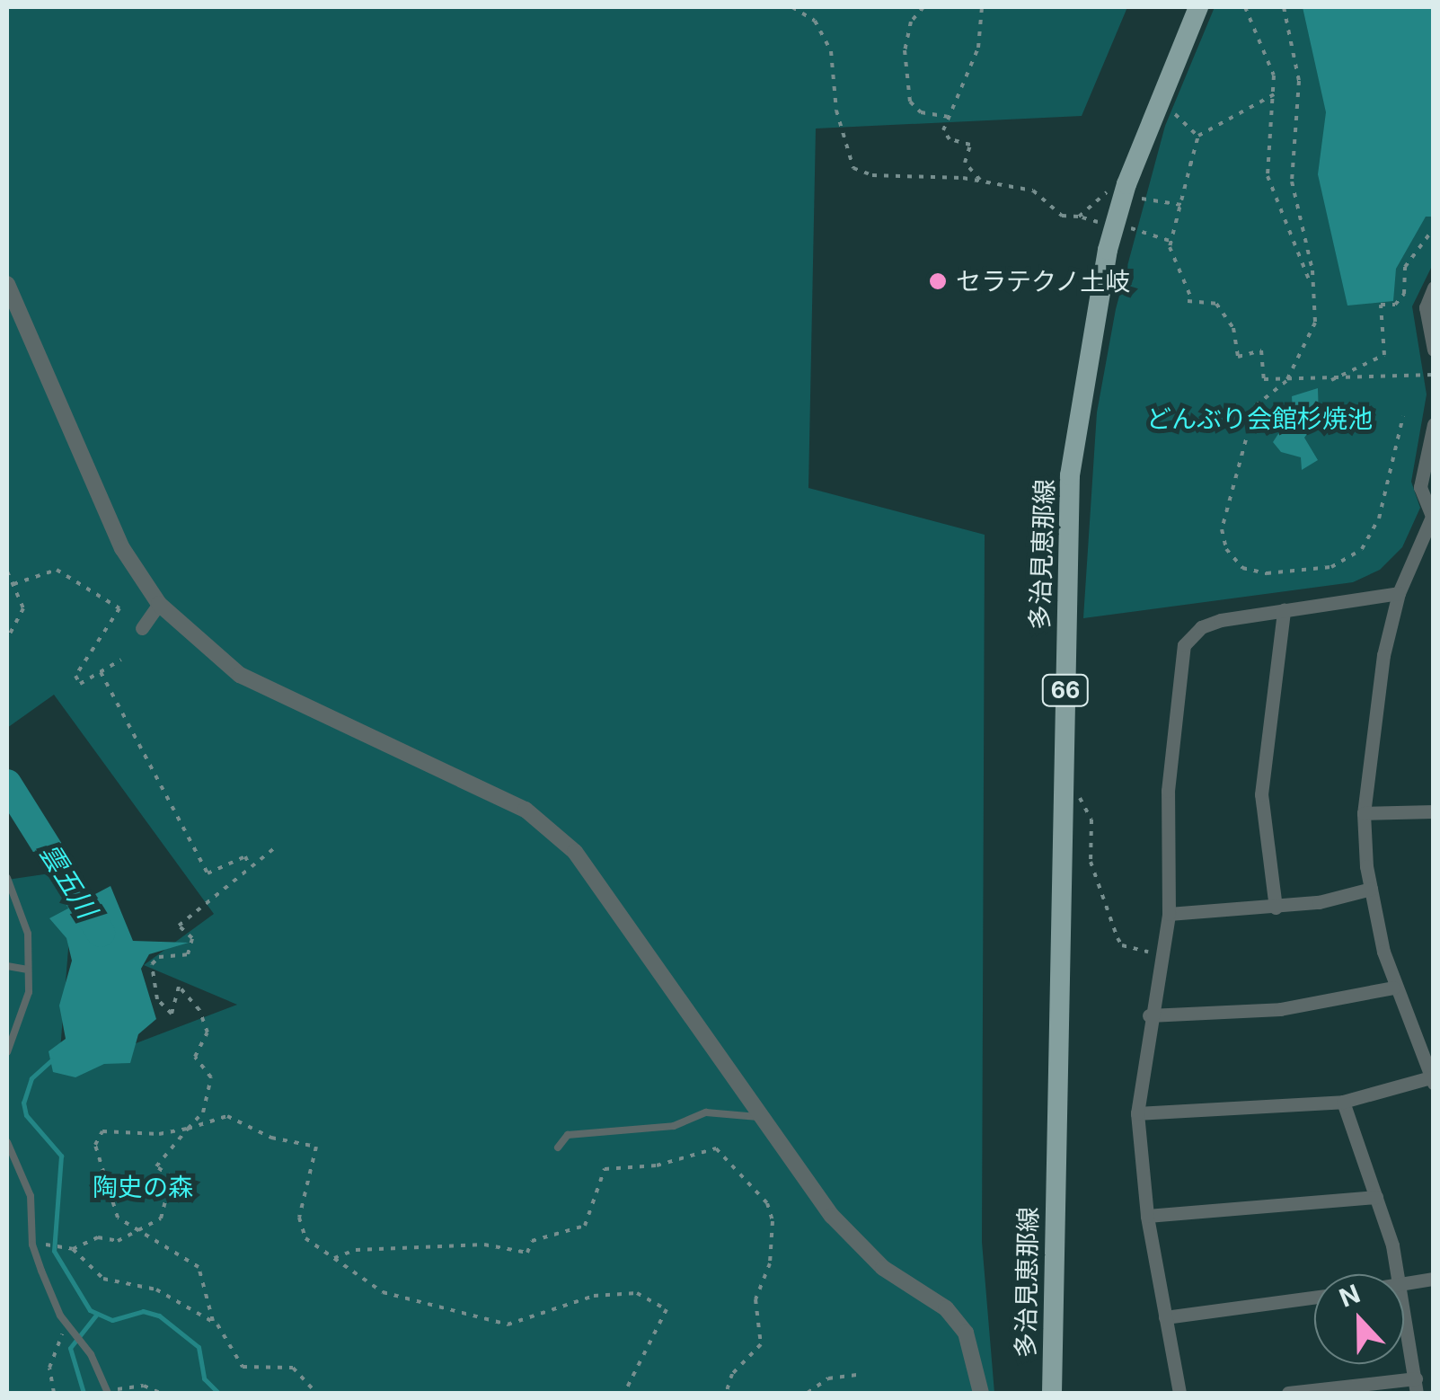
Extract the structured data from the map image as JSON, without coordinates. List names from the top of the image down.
{
  "streets": {
    "main road": ["多治見恵那線", "66"]
  },
  "water": ["雲五川"],
  "parks": ["どんぶり会館杉焼池", "陶史の森"],
  "places": ["セラテクノ土岐"],
  "north": "top"
}
